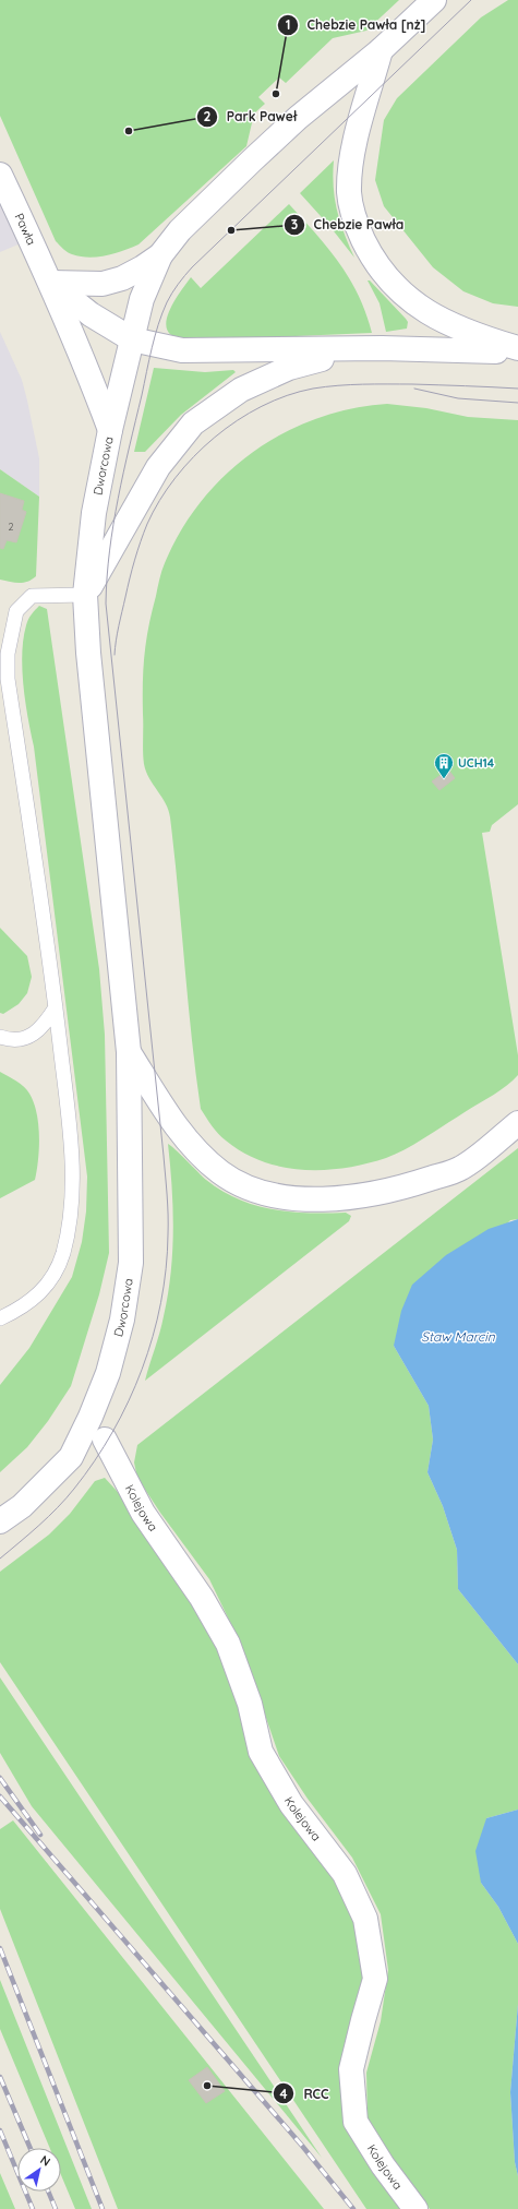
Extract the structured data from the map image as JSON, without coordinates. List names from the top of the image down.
{
  "streets": {
    "main road": ["Pawła", "Dworcowa", "Kolejowa"]
  },
  "crossings": [
    ["Pawła", "Dworcowa"]
  ],
  "water": ["Staw Marcin"],
  "places": {
    "other": [
      "Chebzie Pawła [nż]",
      "Park Paweł",
      "Chebzie Pawła",
      "RCC"
    ],
    "building": ["UCH14"]
  },
  "house_numbers": ["2"],
  "north": "top right"
}
